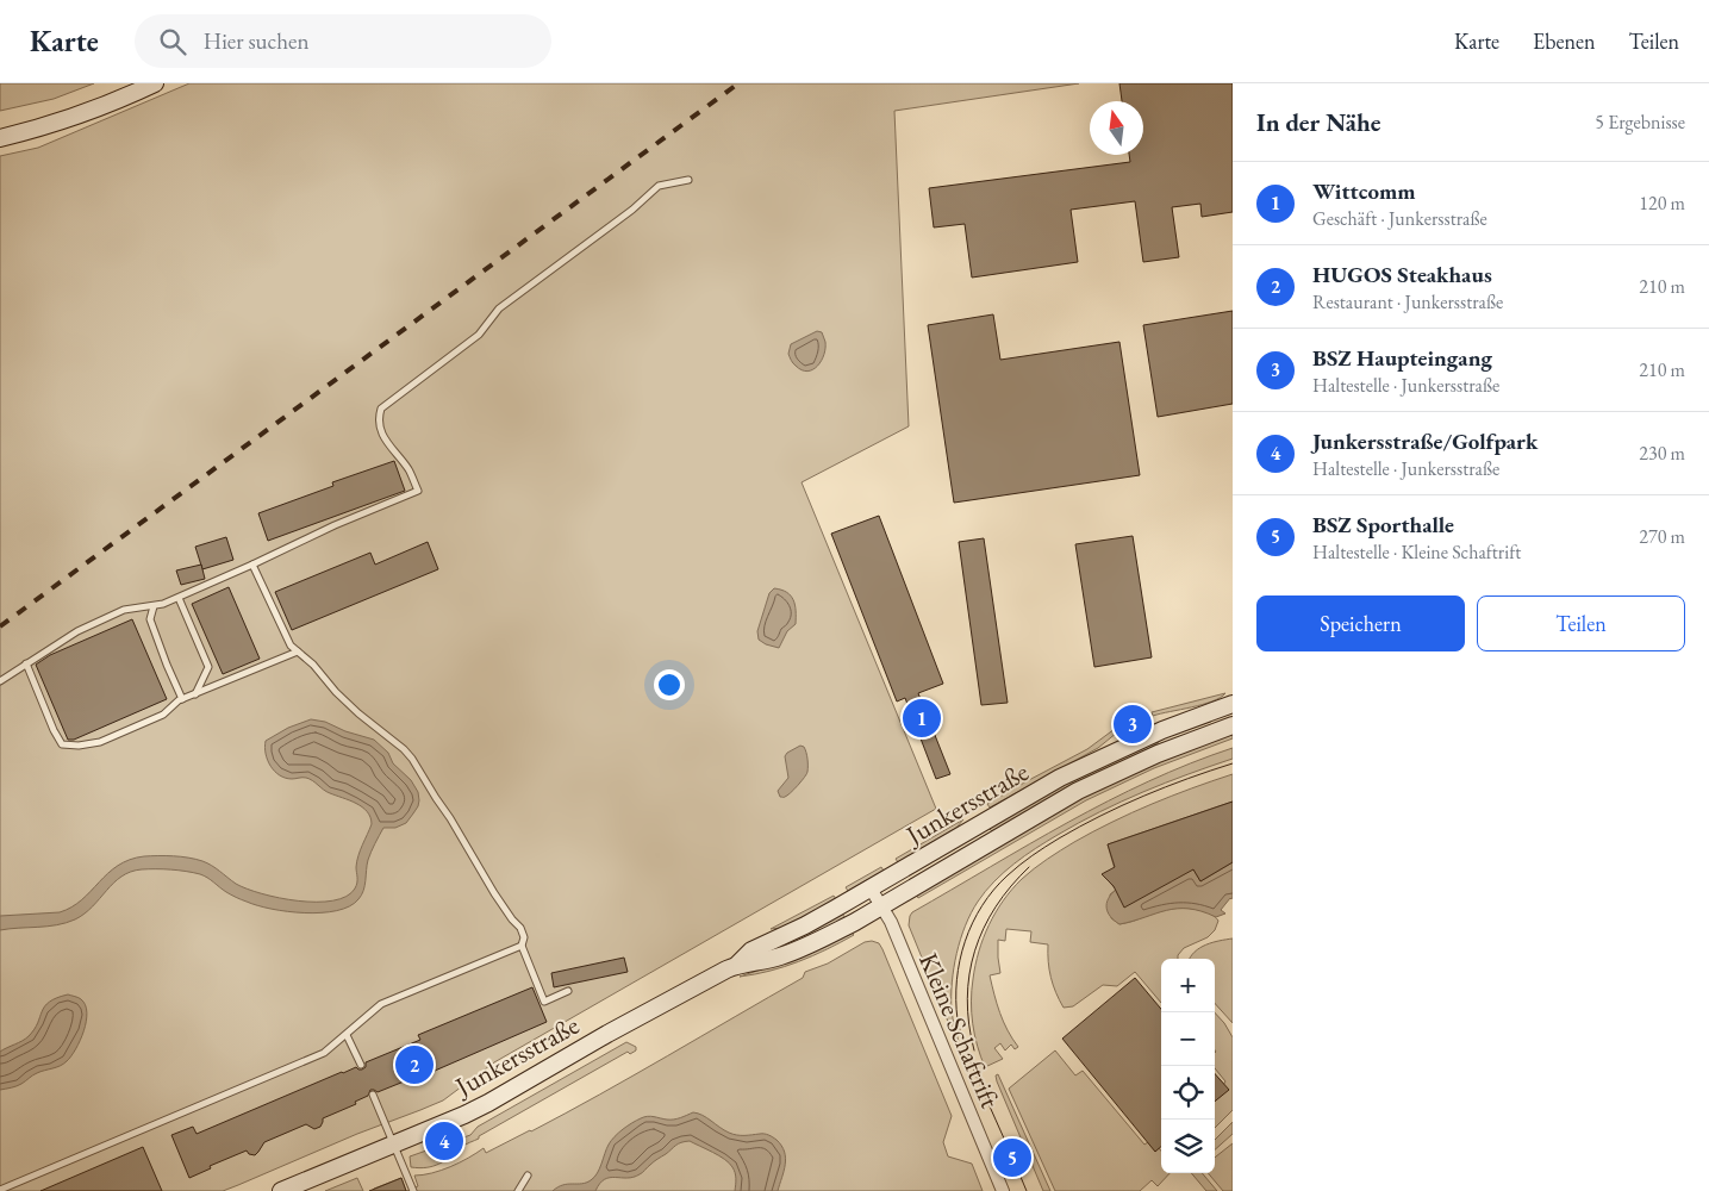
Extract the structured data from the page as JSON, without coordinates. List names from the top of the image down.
{
  "streets": {
    "main road": ["Junkersstraße"],
    "street": ["Kleine Schaftrift"]
  },
  "crossings": [
    ["Junkersstraße", "Kleine Schaftrift"]
  ],
  "north": "top",
  "page": {
    "header": "Karte",
    "search": "Hier suchen",
    "nav": ["Karte", "Ebenen", "Teilen"],
    "heading": ["In der Nähe", "5 Ergebnisse"],
    "list": [
      {
        "mark": "1",
        "name": "Wittcomm",
        "note": "Geschäft · Junkersstraße",
        "value": "120 m"
      },
      {
        "mark": "2",
        "name": "HUGOS Steakhaus",
        "note": "Restaurant · Junkersstraße",
        "value": "210 m"
      },
      {
        "mark": "3",
        "name": "BSZ Haupteingang",
        "note": "Haltestelle · Junkersstraße",
        "value": "210 m"
      },
      {
        "mark": "4",
        "name": "Junkersstraße/Golfpark",
        "note": "Haltestelle · Junkersstraße",
        "value": "230 m"
      },
      {
        "mark": "5",
        "name": "BSZ Sporthalle",
        "note": "Haltestelle · Kleine Schaftrift",
        "value": "270 m"
      }
    ],
    "buttons": ["Speichern", "Teilen"],
    "pins": [
      "1",
      "3",
      "2",
      "4",
      "5"
    ],
    "map_buttons": ["+", "−"]
  }
}
